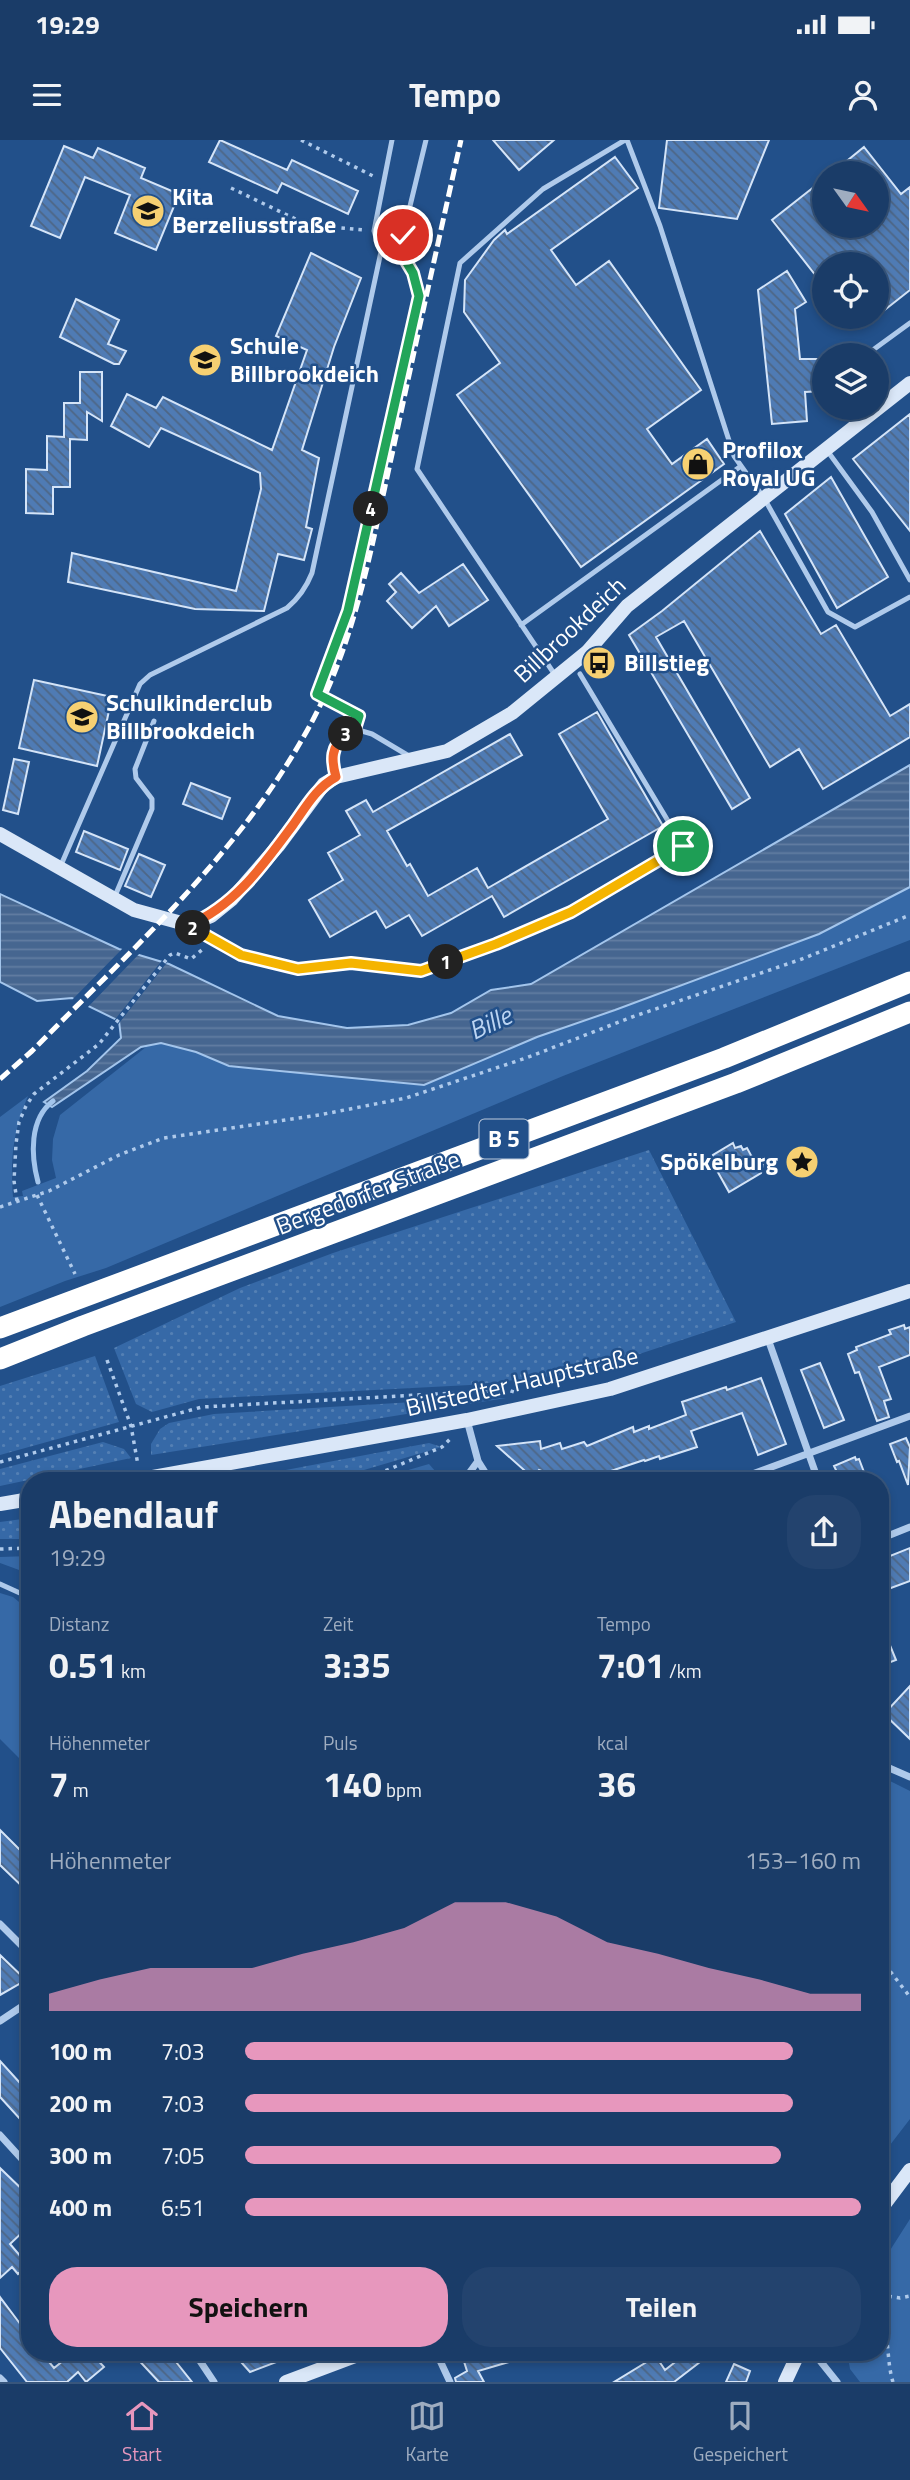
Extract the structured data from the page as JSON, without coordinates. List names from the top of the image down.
{
  "streets": {
    "highway": ["B 5", "Bergedorfer Straße"],
    "street": ["Billbrookdeich", "Billstedter Hauptstraße"]
  },
  "water": ["Bille"],
  "places": {
    "school or university": ["Kita Berzeliusstraße", "Schule Billbrookdeich", "Schulkinderclub Billbrookdeich"],
    "shop": ["Profilox Royal UG"],
    "bus stop": ["Billstieg"],
    "place": ["Spökelburg"]
  },
  "north": "bottom right",
  "page": {
    "status": "19:29",
    "header": "Tempo",
    "pins": [
      "4",
      "3",
      "2",
      "1"
    ],
    "heading": ["Abendlauf", "19:29"],
    "stats": [
      ["Distanz", "0.51 km"],
      ["Zeit", "3:35"],
      ["Tempo", "7:01 /km"],
      ["Höhenmeter", "7 m"],
      ["Puls", "140 bpm"],
      ["kcal", "36"]
    ],
    "chart": ["Höhenmeter", "153–160 m"],
    "list": [
      {
        "name": "100 m",
        "note": "7:03"
      },
      {
        "name": "200 m",
        "note": "7:03"
      },
      {
        "name": "300 m",
        "note": "7:05"
      },
      {
        "name": "400 m",
        "note": "6:51"
      }
    ],
    "buttons": ["Speichern", "Teilen"],
    "tabs": ["Start", "Karte", "Gespeichert"]
  }
}
